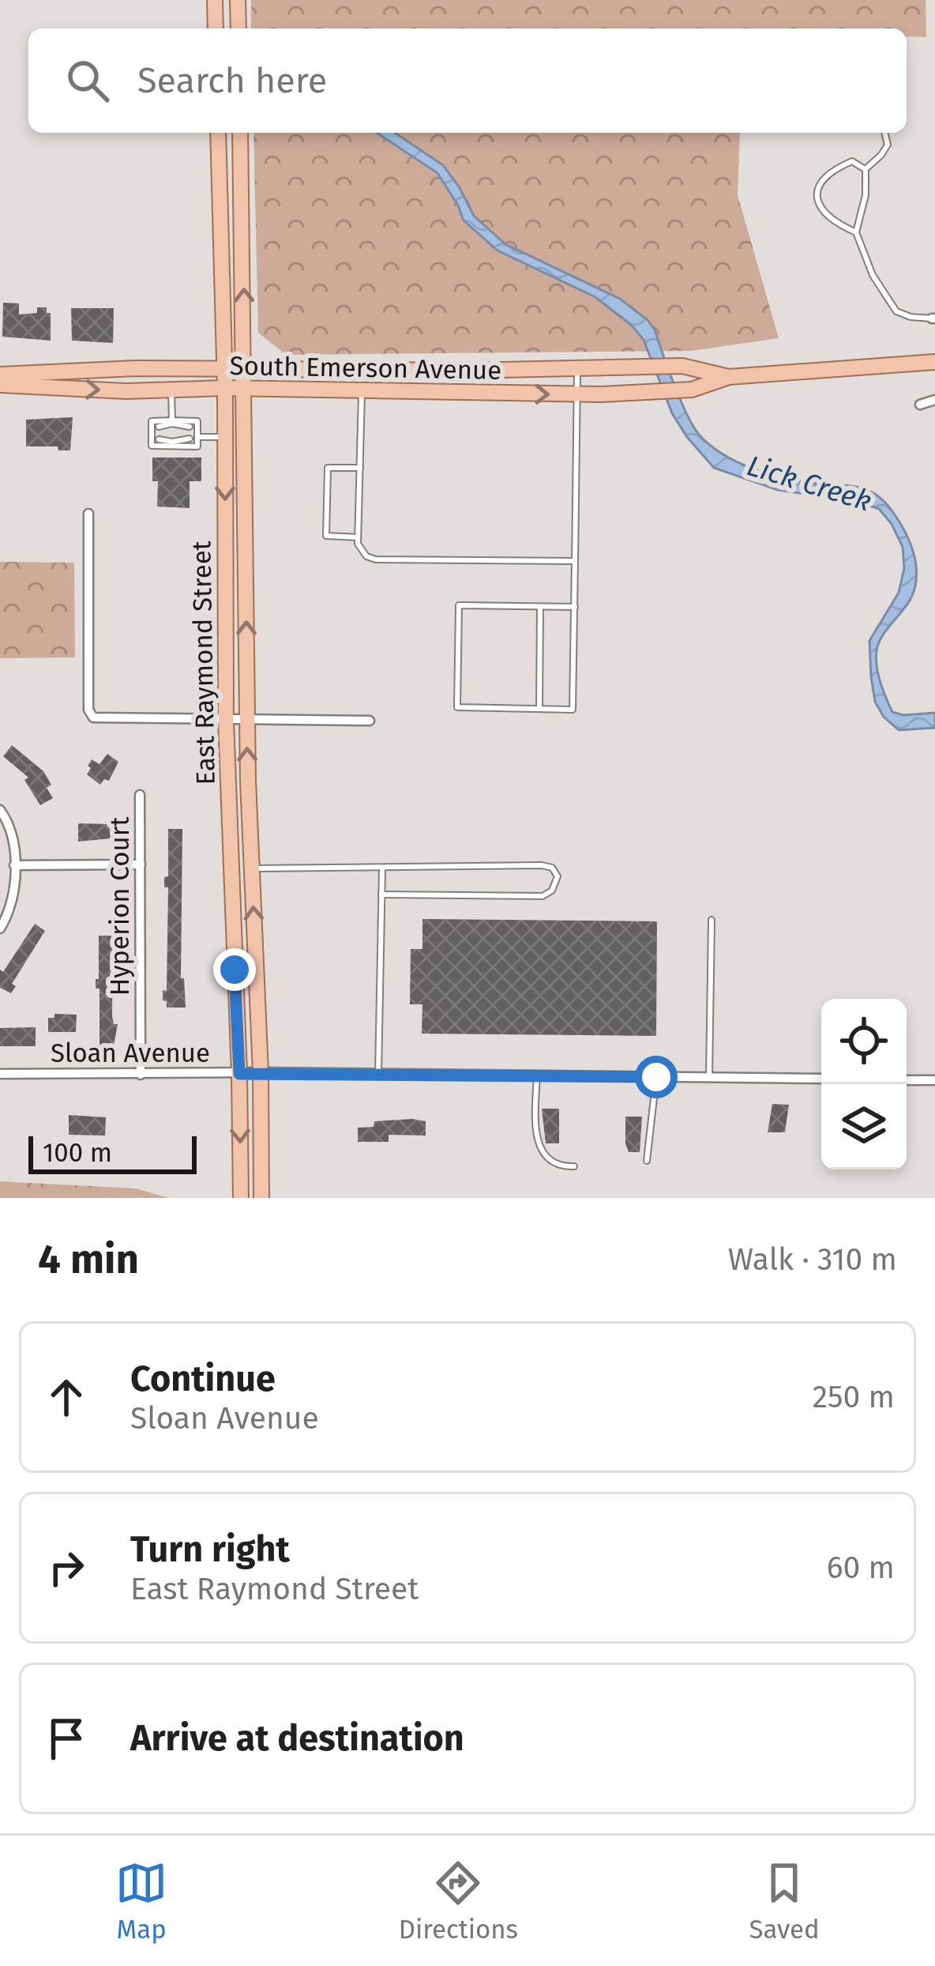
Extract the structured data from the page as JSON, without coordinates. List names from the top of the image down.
{
  "streets": {
    "main road": ["South Emerson Avenue", "East Raymond Street"],
    "street": ["Hyperion Court", "Sloan Avenue"]
  },
  "crossings": [
    ["South Emerson Avenue", "East Raymond Street"],
    ["East Raymond Street", "Sloan Avenue"],
    ["Hyperion Court", "Sloan Avenue"]
  ],
  "water": ["Lick Creek"],
  "scale_bar": "100 m",
  "page": {
    "search": "Search here",
    "scale": "100 m",
    "heading": ["4 min", "Walk · 310 m"],
    "list": [
      ["Continue", "Sloan Avenue", "250 m"],
      ["Turn right", "East Raymond Street", "60 m"],
      "Arrive at destination"
    ],
    "nav": ["Map", "Directions", "Saved"]
  }
}
